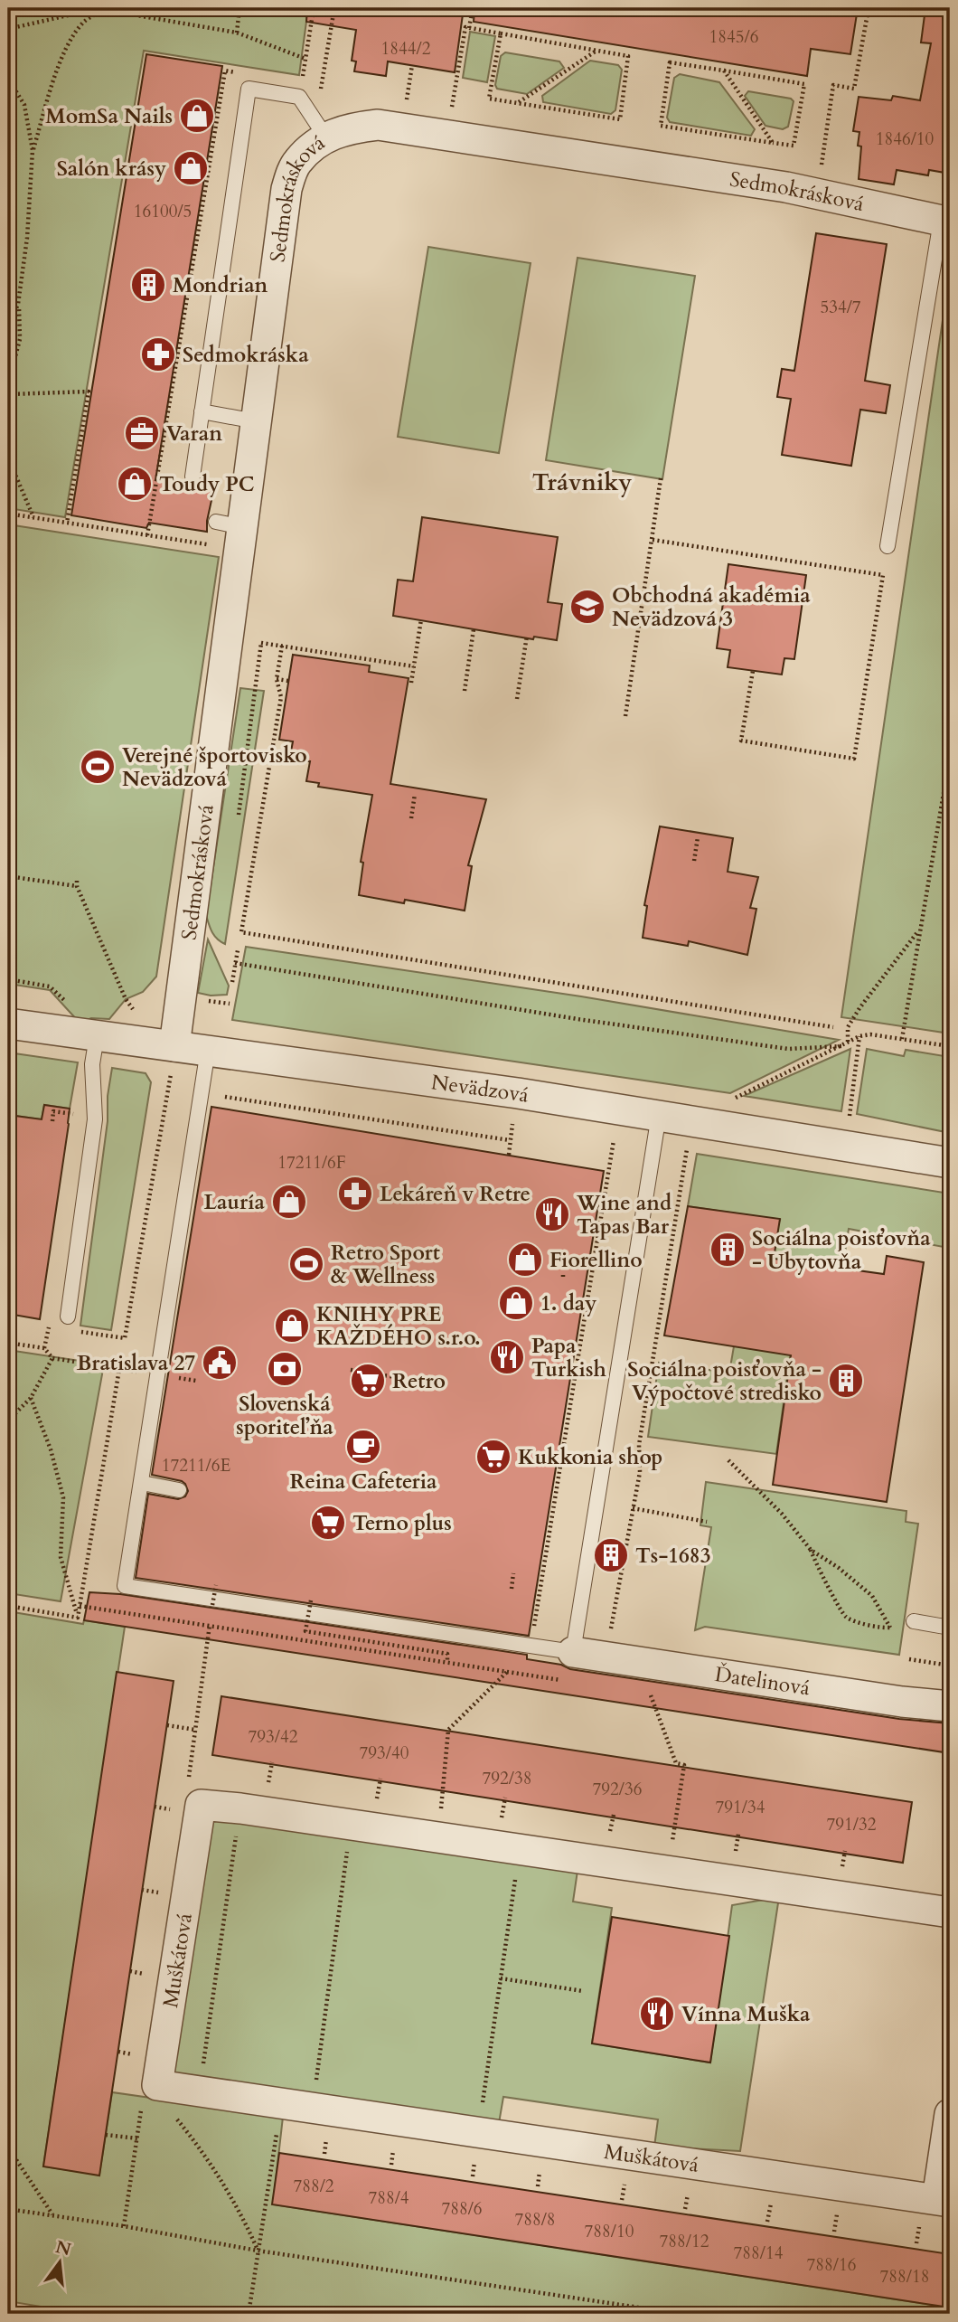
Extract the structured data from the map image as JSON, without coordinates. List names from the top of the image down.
{
  "streets": {
    "street": [
      "Sedmokrásková",
      "Nevädzová",
      "Ďatelinová",
      "Muškátová"
    ]
  },
  "crossings": [
    ["Sedmokrásková", "Nevädzová"]
  ],
  "districts": ["Trávniky"],
  "places": {
    "shop": [
      "MomSa Nails",
      "Salón krásy",
      "Toudy PC",
      "Lauría",
      "Fiorellino",
      "1. day",
      "KNIHY PRE KAŽDÉHO s.r.o."
    ],
    "building": [
      "Mondrian",
      "Sociálna poisťovňa - Ubytovňa",
      "Sociálna poisťovňa - Výpočtové stredisko",
      "Ts-1683"
    ],
    "pharmacy": ["Sedmokráska", "Lekáreň v Retre"],
    "office": ["Varan"],
    "school or university": ["Obchodná akadémia Nevädzová 3"],
    "sports": ["Verejné športovisko Nevädzová", "Retro Sport & Wellness"],
    "restaurant": ["Wine and Tapas Bar", "Papa Turkish", "Vínna Muška"],
    "public building": ["Bratislava 27"],
    "bank": ["Slovenská sporiteľňa"],
    "supermarket": ["Retro", "Kukkonia shop", "Terno plus"],
    "cafe": ["Reina Cafeteria"]
  },
  "house_numbers": [
    "1845/6",
    "1844/2",
    "1846/10",
    "16100/5",
    "534/7",
    "17211/6F",
    "17211/6E",
    "793/42",
    "793/40",
    "792/38",
    "792/36",
    "791/34",
    "791/32",
    "788/2",
    "788/4",
    "788/6",
    "788/8",
    "788/10",
    "788/12",
    "788/14",
    "788/16",
    "788/18"
  ],
  "north": "top"
}
